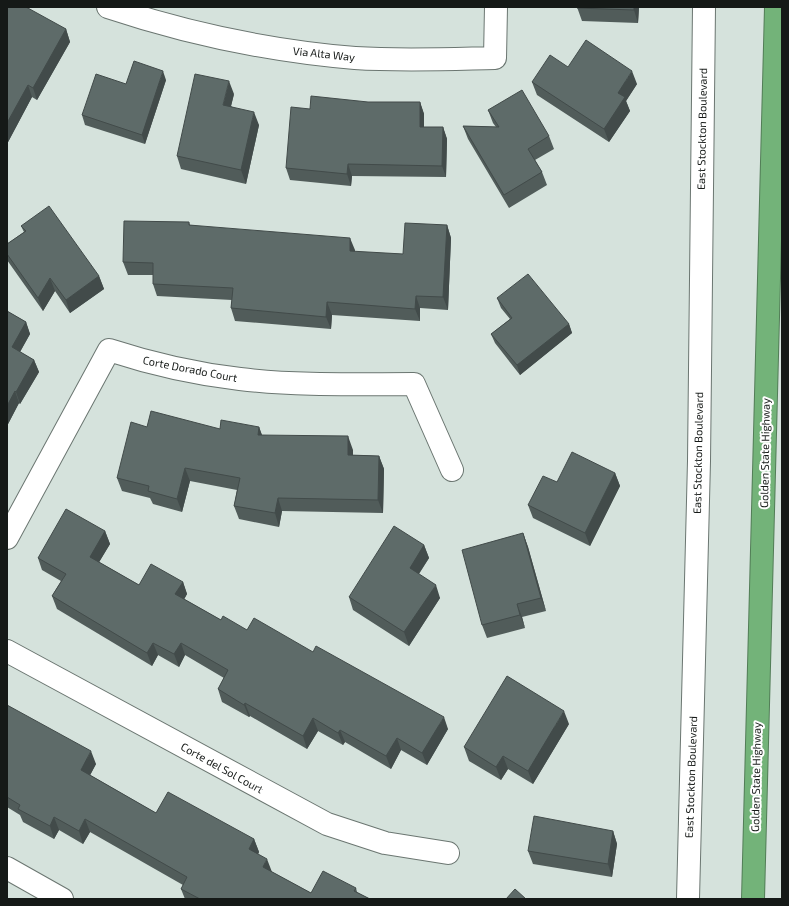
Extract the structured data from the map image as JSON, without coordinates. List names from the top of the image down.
{
  "streets": {
    "highway": ["Golden State Highway"],
    "street": [
      "Via Alta Way",
      "East Stockton Boulevard",
      "Corte Dorado Court",
      "Corte del Sol Court"
    ]
  }
}
